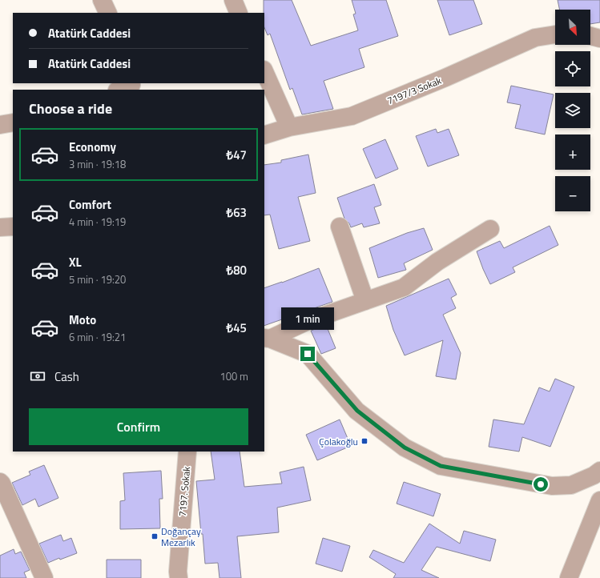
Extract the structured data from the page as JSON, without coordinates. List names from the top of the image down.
{
  "streets": {
    "street": ["7197/3 Sokak", "7197. Sokak"]
  },
  "places": {
    "transit": ["Çolakoğlu", "Doğançay Mezarlık"]
  },
  "north": "bottom right",
  "page": {
    "map_buttons": ["+", "−"],
    "banner": ["Atatürk Caddesi", "Atatürk Caddesi"],
    "heading": "Choose a ride",
    "list": [
      {
        "name": "Economy",
        "note": "3 min · 19:18",
        "value": "₺47"
      },
      {
        "name": "Comfort",
        "note": "4 min · 19:19",
        "value": "₺63"
      },
      {
        "name": "XL",
        "note": "5 min · 19:20",
        "value": "₺80"
      },
      {
        "name": "Moto",
        "note": "6 min · 19:21",
        "value": "₺45"
      }
    ],
    "bubble": "1 min",
    "pay": ["Cash", "100 m"],
    "buttons": "Confirm"
  }
}
